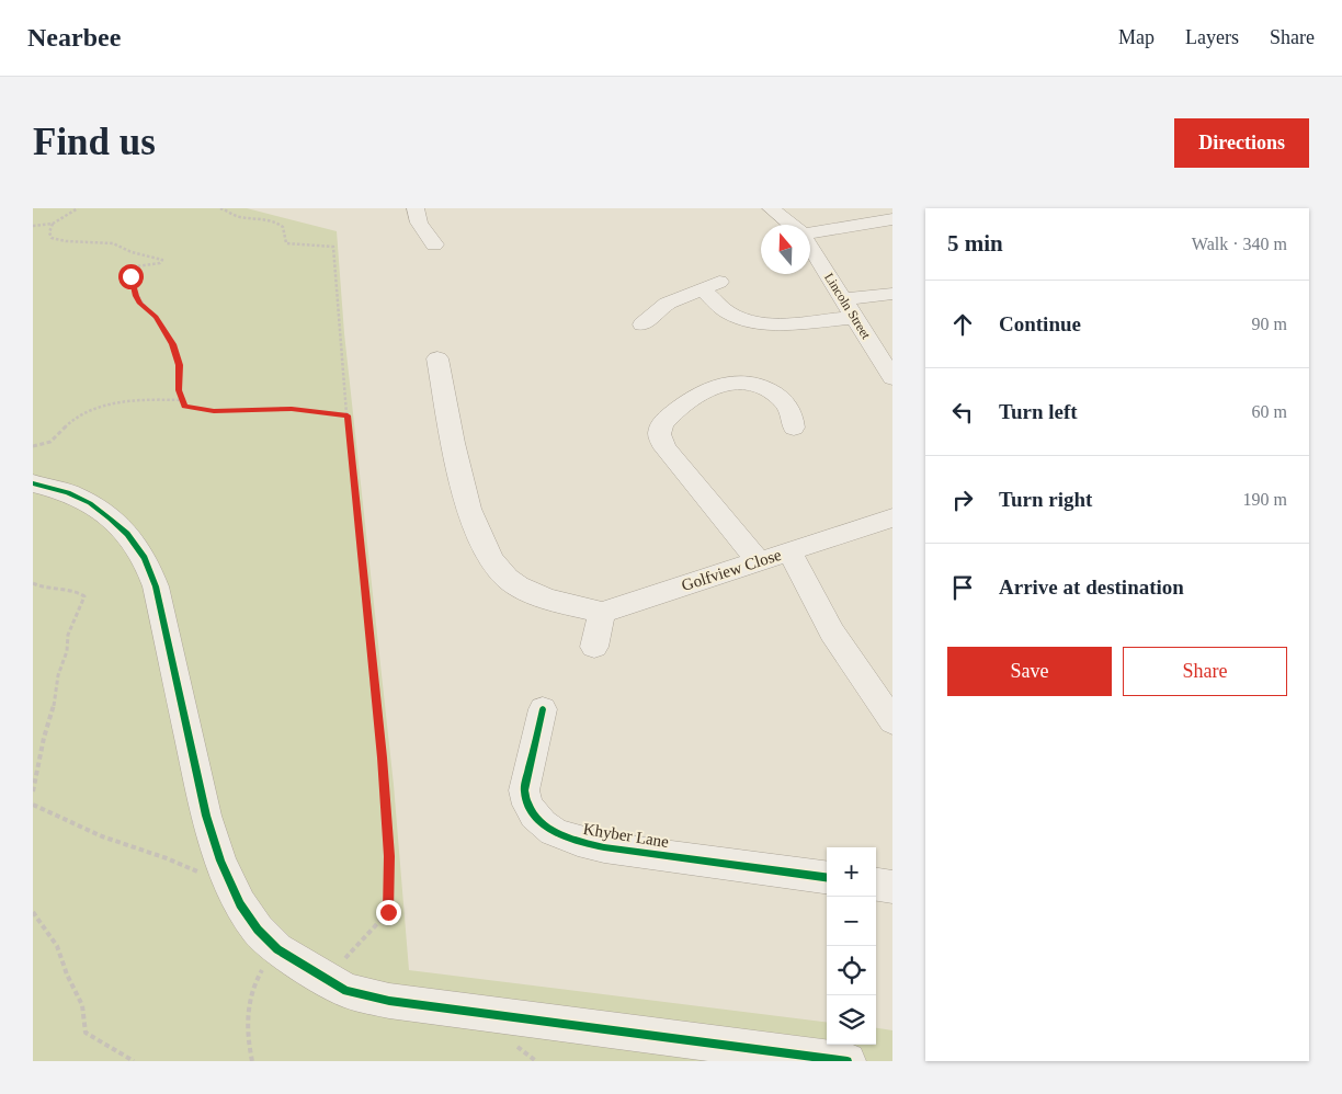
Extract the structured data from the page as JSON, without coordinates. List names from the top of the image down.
{
  "streets": {
    "street": ["Lincoln Street", "Golfview Close", "Khyber Lane"]
  },
  "north": "top",
  "page": {
    "header": "Nearbee",
    "nav": ["Map", "Layers", "Share"],
    "buttons": [
      "Directions",
      ["Save", "Share"]
    ],
    "title": "Find us",
    "heading": ["5 min", "Walk · 340 m"],
    "list": [
      ["Continue", "90 m"],
      ["Turn left", "60 m"],
      ["Turn right", "190 m"],
      "Arrive at destination"
    ],
    "map_buttons": ["+", "−"]
  }
}
